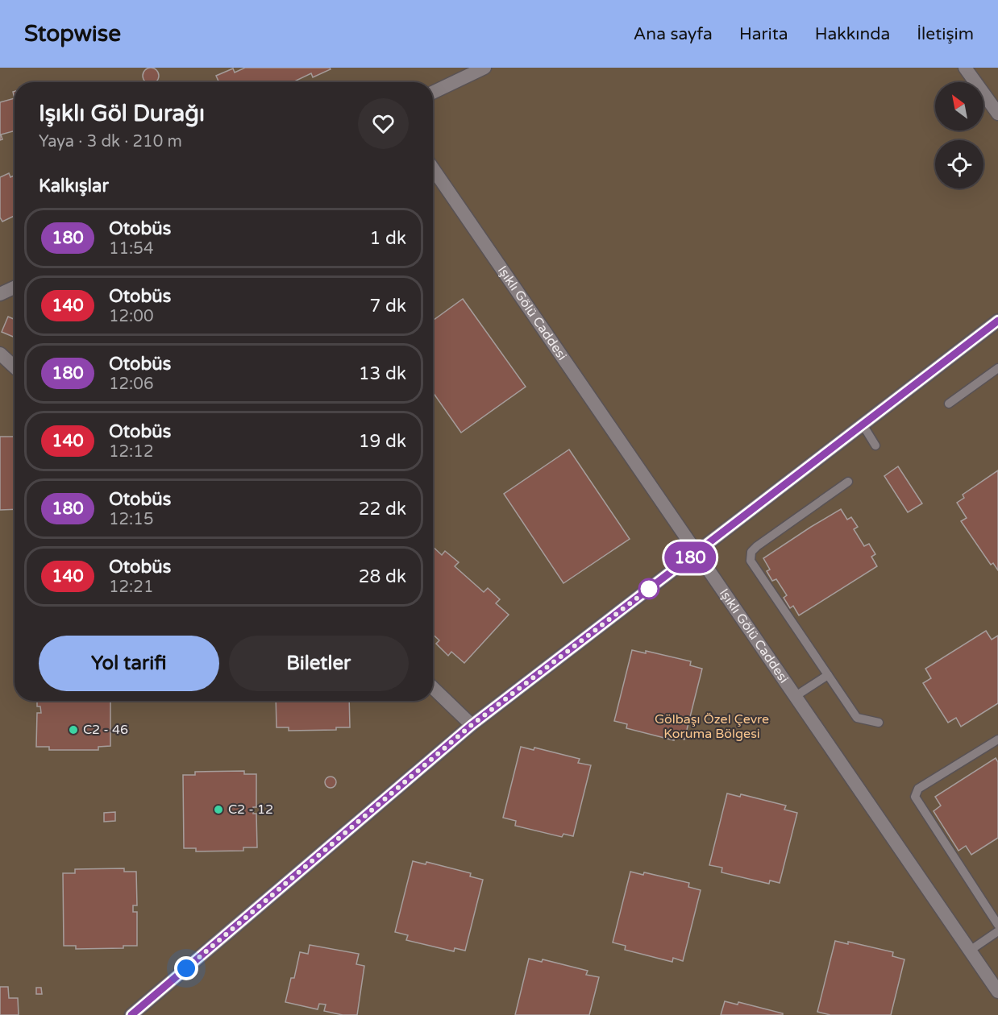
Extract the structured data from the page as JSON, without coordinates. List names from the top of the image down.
{
  "streets": {
    "street": ["Işıklı Gölü Caddesi"]
  },
  "parks": ["Gölbaşı Özel Çevre Koruma Bölgesi"],
  "places": ["C2 - 46", "C2 - 12"],
  "lines": ["bus line 180"],
  "north": "top left",
  "page": {
    "header": "Stopwise",
    "nav": [
      "Ana sayfa",
      "Harita",
      "Hakkında",
      "İletişim"
    ],
    "on_map": "180",
    "heading": [
      ["Işıklı Göl Durağı", "Yaya · 3 dk · 210 m"],
      "Kalkışlar"
    ],
    "list": [
      {
        "mark": "180",
        "name": "Otobüs",
        "note": "11:54",
        "value": "1 dk"
      },
      {
        "mark": "140",
        "name": "Otobüs",
        "note": "12:00",
        "value": "7 dk"
      },
      {
        "mark": "180",
        "name": "Otobüs",
        "note": "12:06",
        "value": "13 dk"
      },
      {
        "mark": "140",
        "name": "Otobüs",
        "note": "12:12",
        "value": "19 dk"
      },
      {
        "mark": "180",
        "name": "Otobüs",
        "note": "12:15",
        "value": "22 dk"
      },
      {
        "mark": "140",
        "name": "Otobüs",
        "note": "12:21",
        "value": "28 dk"
      }
    ],
    "buttons": ["Yol tarifi", "Biletler"]
  }
}
